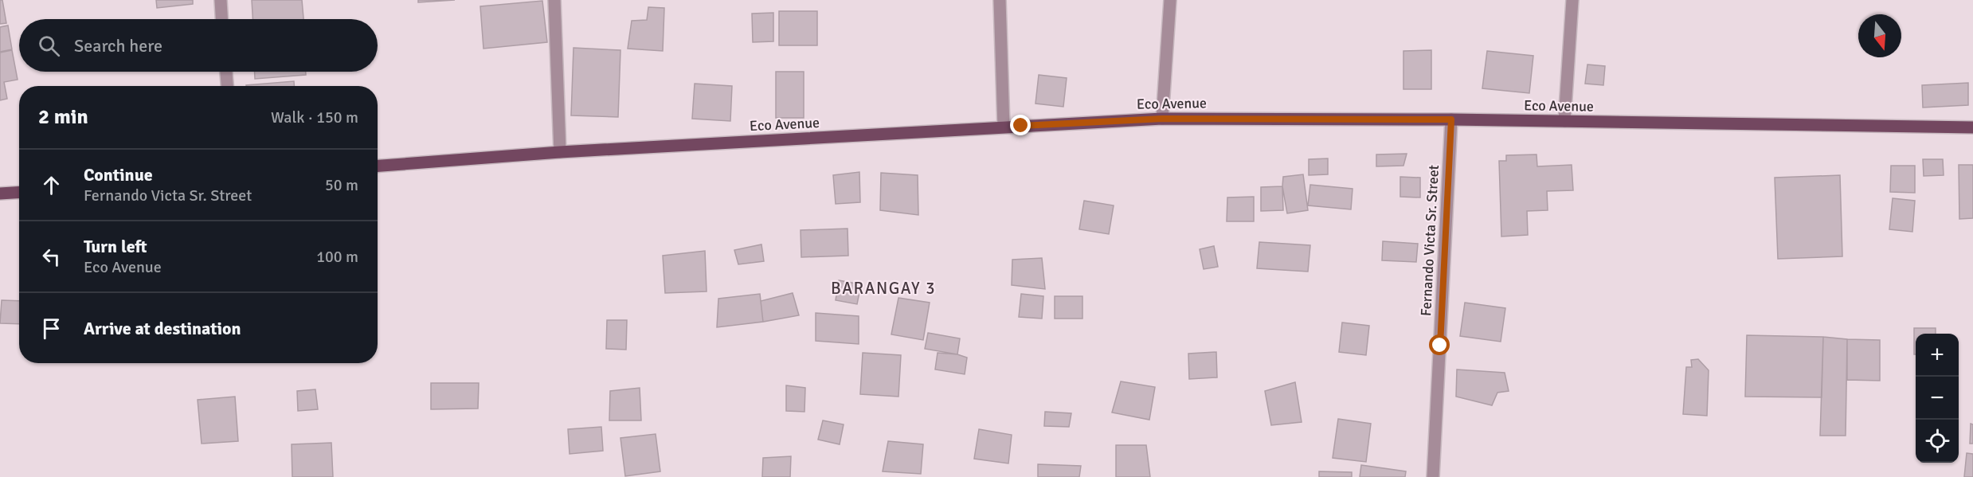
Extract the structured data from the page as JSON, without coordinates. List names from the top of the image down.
{
  "streets": {
    "main road": ["Eco Avenue"],
    "street": ["Fernando Victa Sr. Street"]
  },
  "crossings": [
    ["Eco Avenue", "Fernando Victa Sr. Street"]
  ],
  "districts": ["BARANGAY 3"],
  "north": "bottom",
  "page": {
    "search": "Search here",
    "heading": ["2 min", "Walk · 150 m"],
    "list": [
      ["Continue", "Fernando Victa Sr. Street", "50 m"],
      ["Turn left", "Eco Avenue", "100 m"],
      "Arrive at destination"
    ],
    "map_buttons": ["+", "−"]
  }
}
